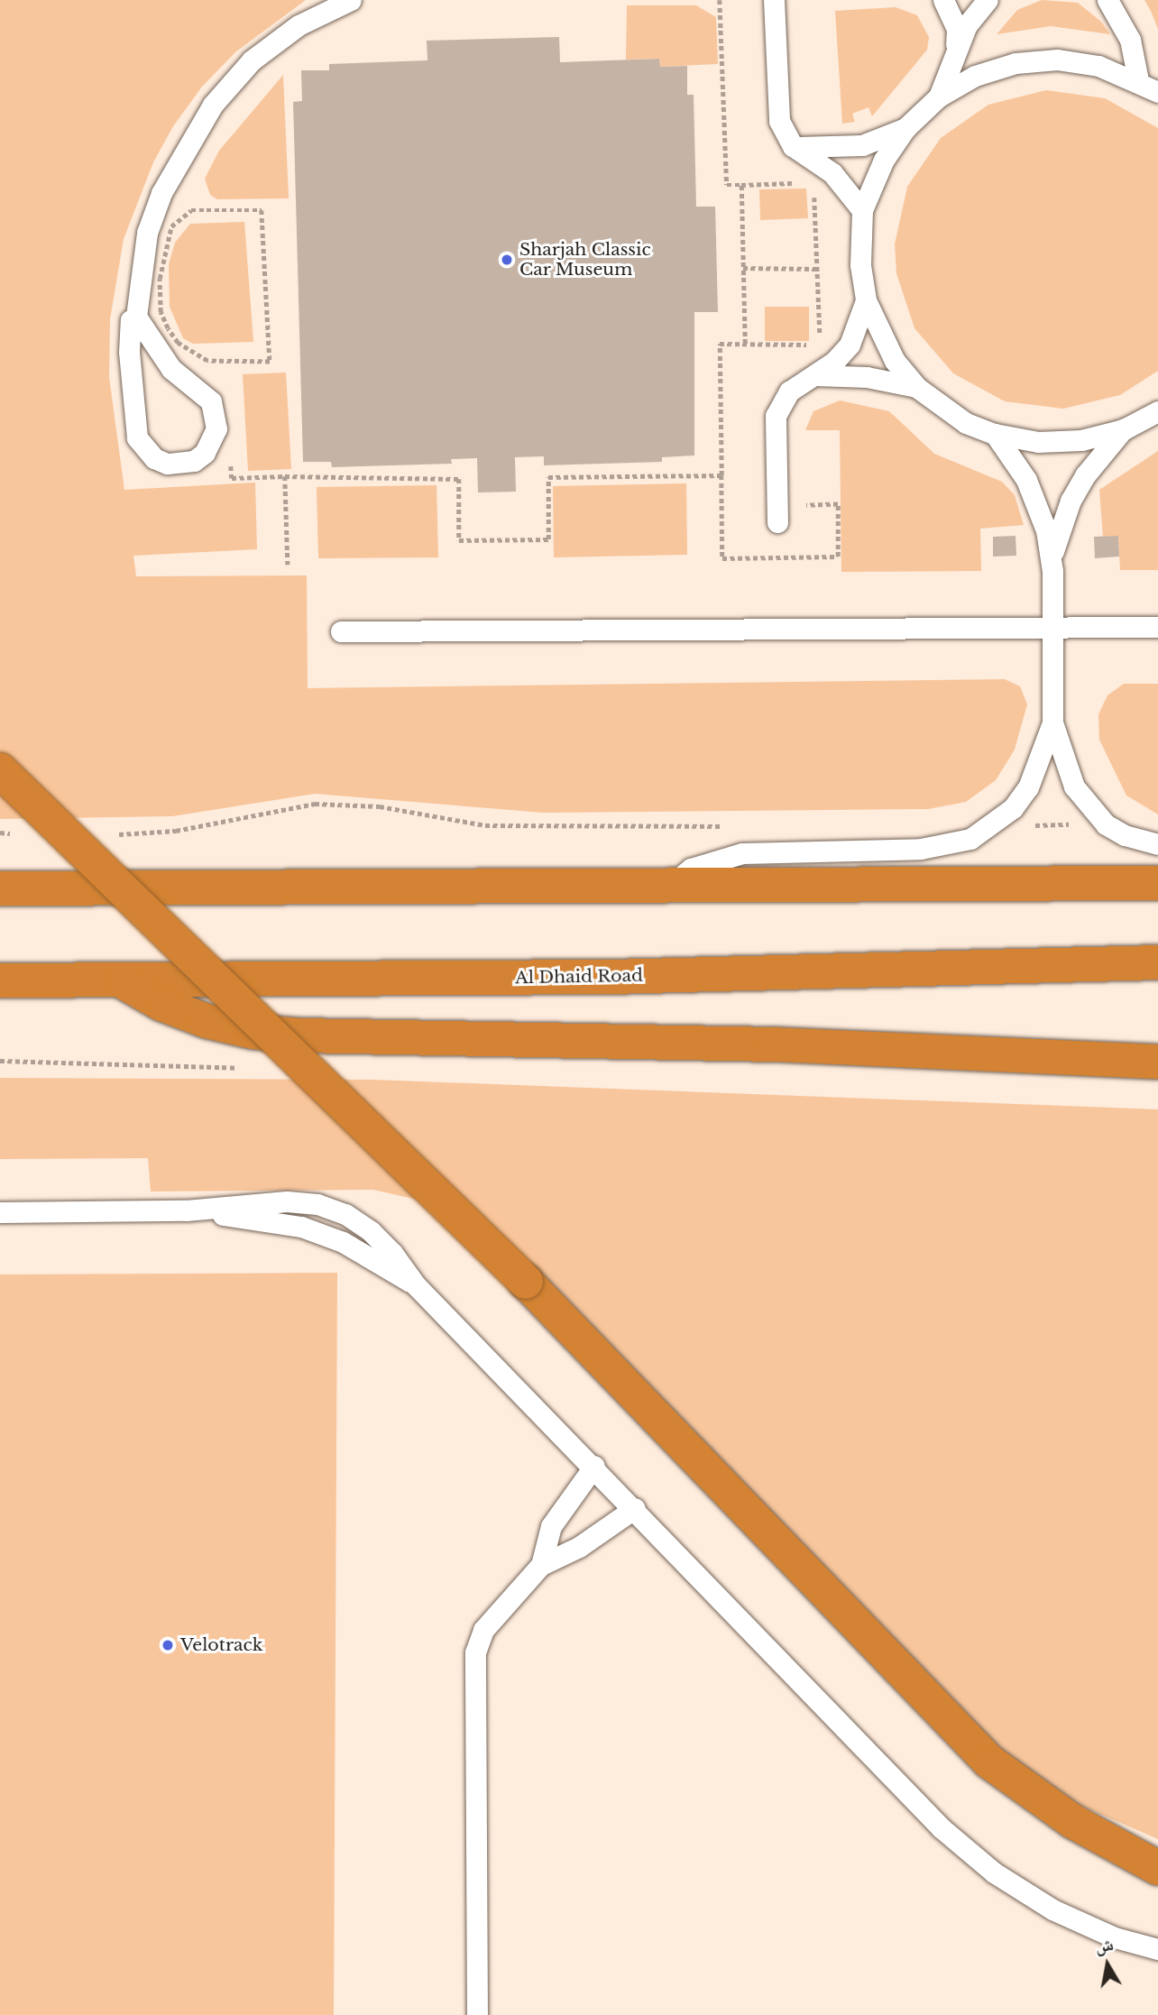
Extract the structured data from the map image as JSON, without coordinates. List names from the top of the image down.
{
  "streets": {
    "highway": ["Al Dhaid Road"]
  },
  "places": ["Sharjah Classic Car Museum", "Velotrack"],
  "north": "top"
}
